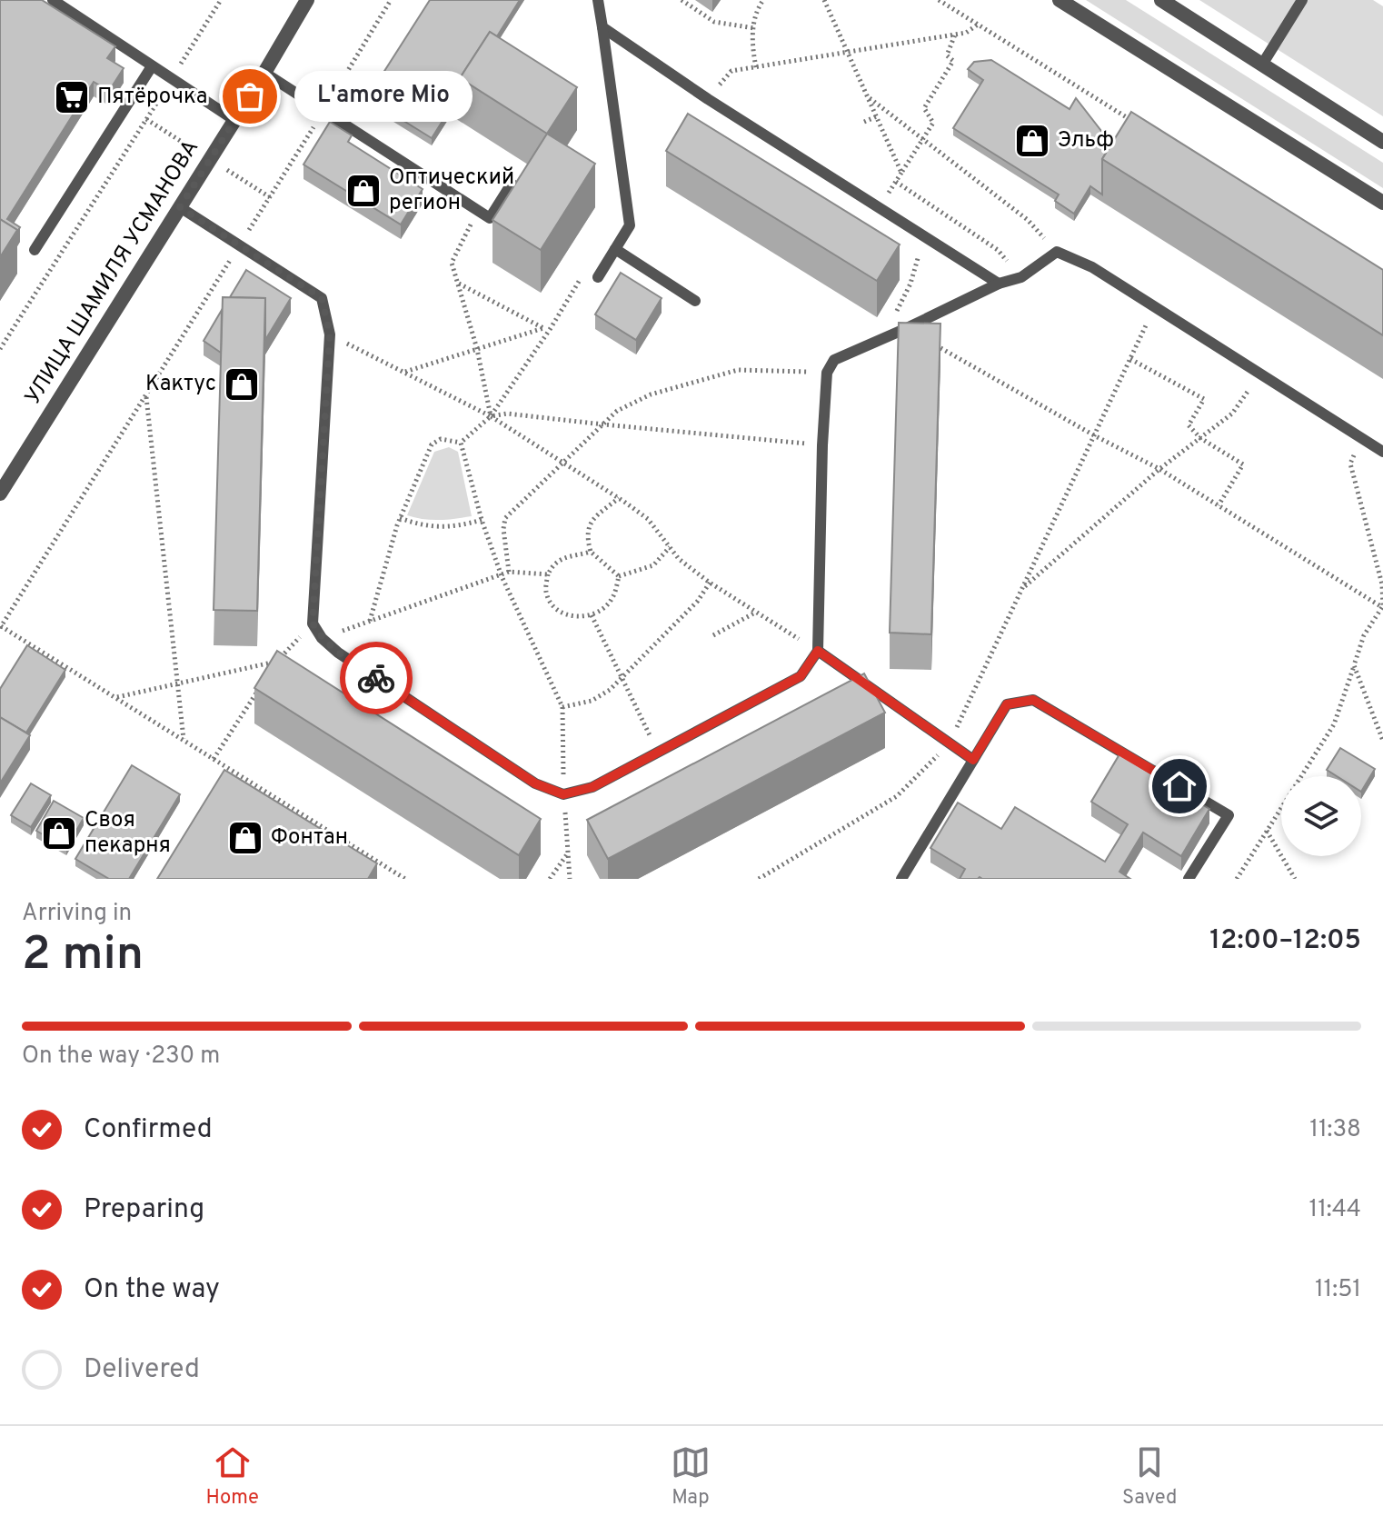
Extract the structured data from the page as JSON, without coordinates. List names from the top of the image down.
{
  "streets": {
    "street": ["УЛИЦА ШАМИЛЯ УСМАНОВА"]
  },
  "places": {
    "other": ["L'amore Mio"],
    "supermarket": ["Пятёрочка"],
    "shop": [
      "Эльф",
      "Оптический регион",
      "Кактус",
      "Своя пекарня",
      "Фонтан"
    ]
  },
  "page": {
    "bubble": "L'amore Mio",
    "heading": ["2 min", "Arriving in", "12:00–12:05"],
    "bar": "On the way · 230 m",
    "list": [
      ["Confirmed", "11:38"],
      ["Preparing", "11:44"],
      ["On the way", "11:51"],
      "Delivered"
    ],
    "tabs": ["Home", "Map", "Saved"]
  }
}
